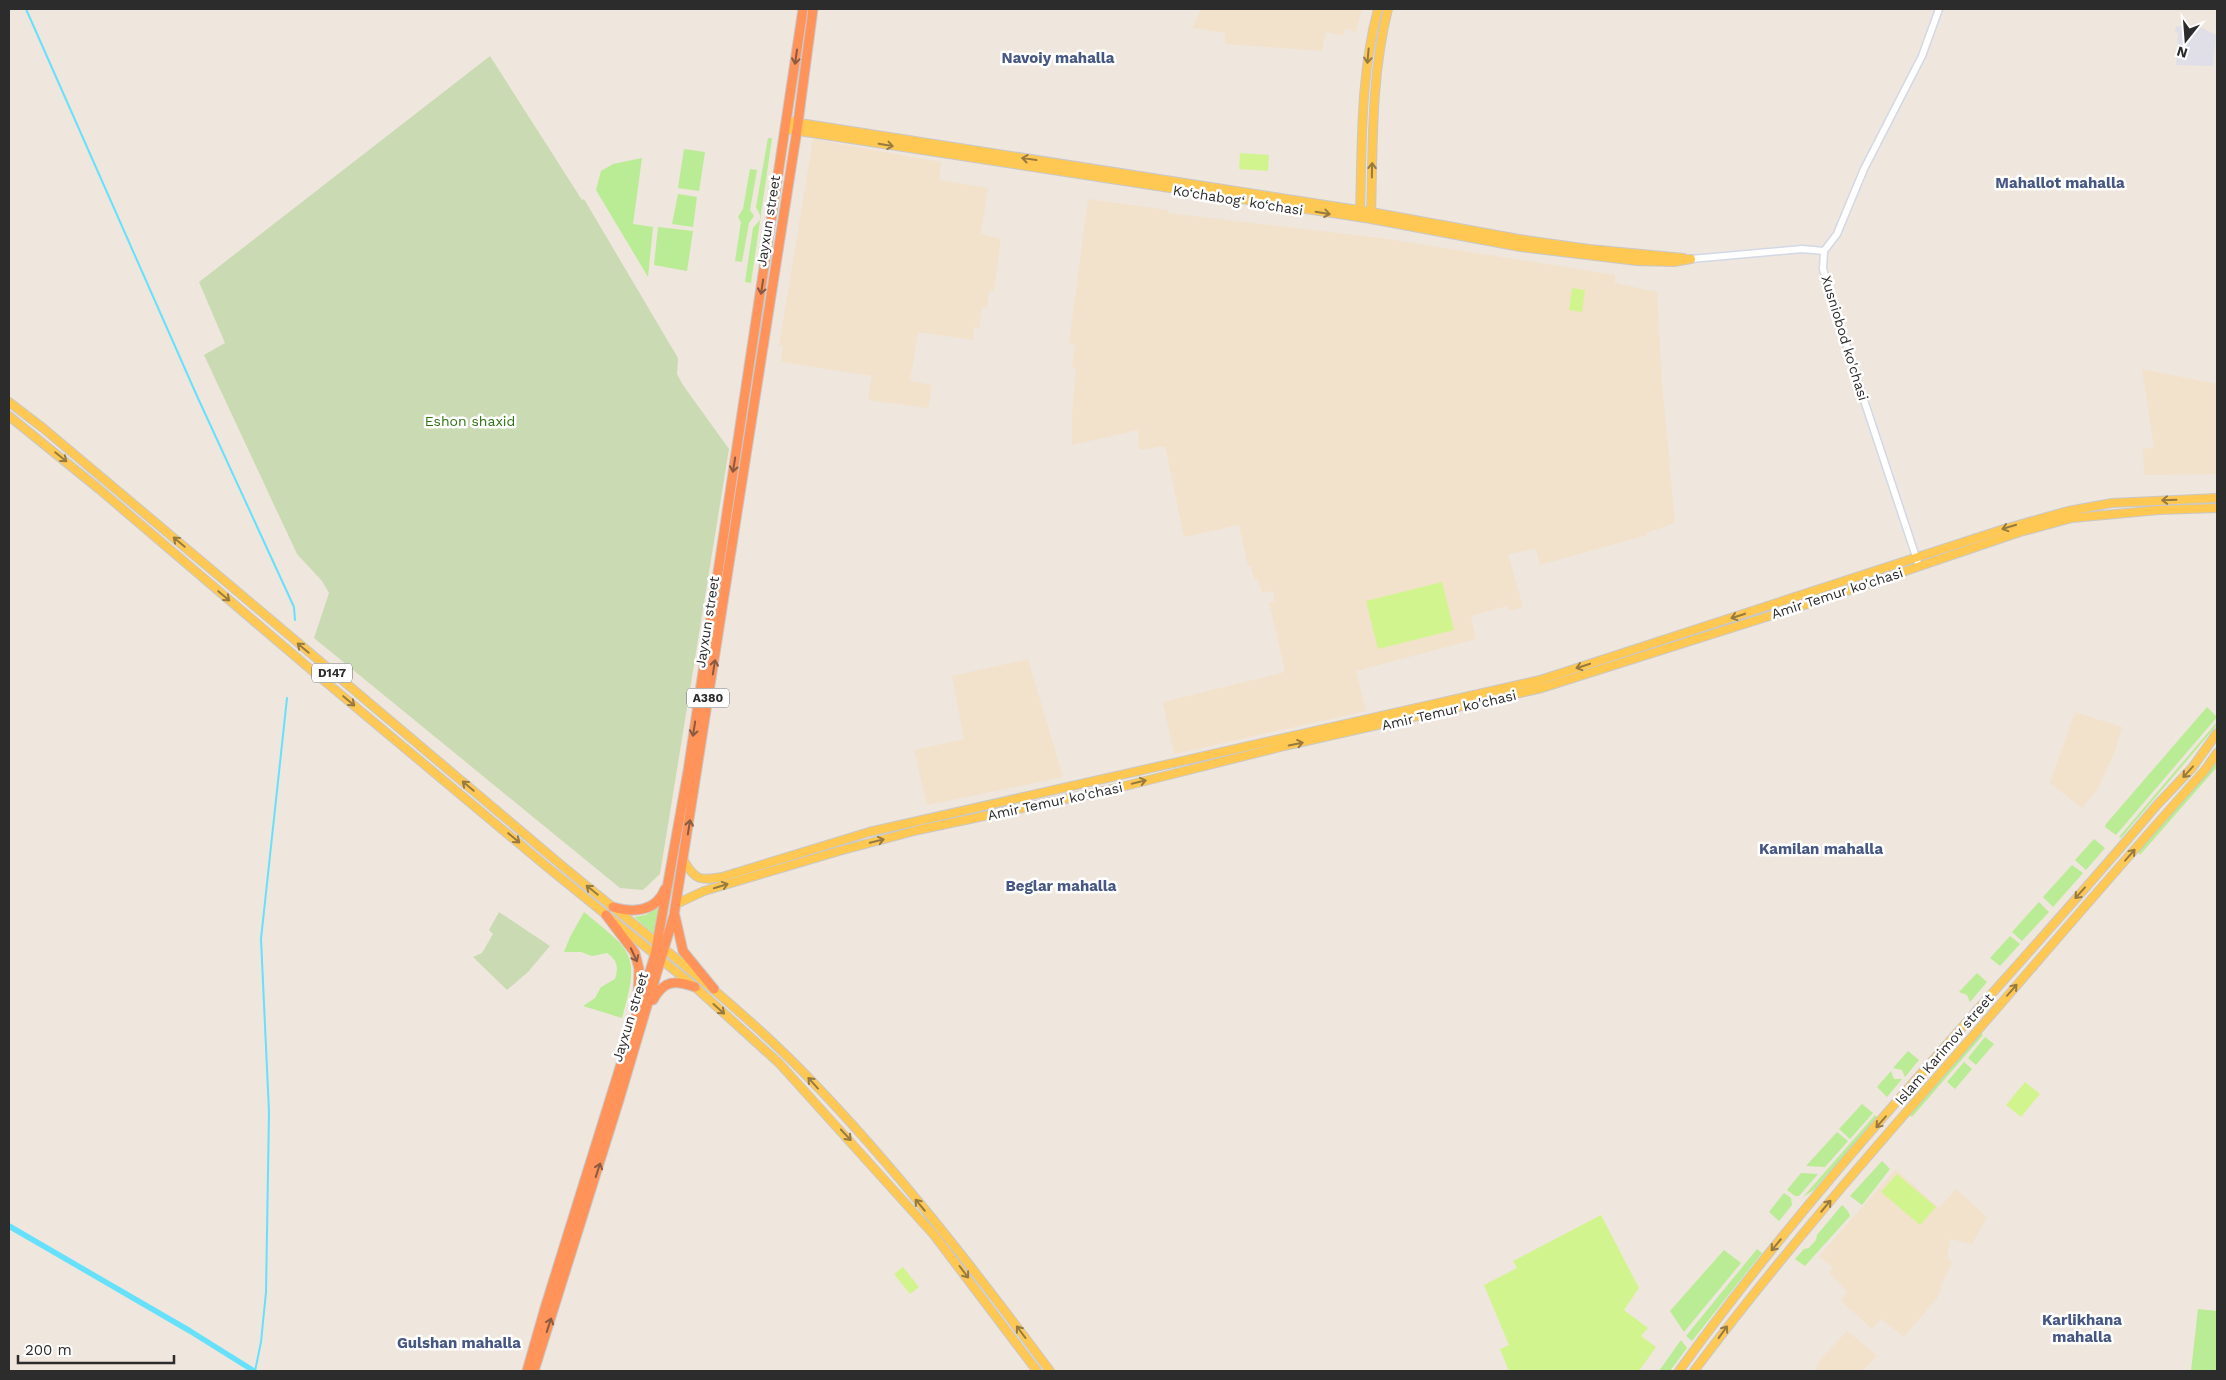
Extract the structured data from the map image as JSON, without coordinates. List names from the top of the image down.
{
  "streets": {
    "highway": ["Jayxun street", "A380"],
    "main road": [
      "Ko‘chabog‘ ko‘chasi",
      "Amir Temur ko'chasi",
      "D147",
      "Islam Karimov street"
    ],
    "street": ["Xusniobod ko'chasi"]
  },
  "crossings": [
    ["Ko‘chabog‘ ko‘chasi", "Jayxun street"],
    ["Ko‘chabog‘ ko‘chasi", "Xusniobod ko'chasi"],
    ["Jayxun street", "Amir Temur ko'chasi"],
    ["Jayxun street", "D147"],
    ["Xusniobod ko'chasi", "Amir Temur ko'chasi"]
  ],
  "districts": [
    "Navoiy mahalla",
    "Mahallot mahalla",
    "Kamilan mahalla",
    "Beglar mahalla",
    "Karlikhana mahalla",
    "Gulshan mahalla"
  ],
  "parks": ["Eshon shaxid"],
  "scale_bar": "200 m",
  "north": "bottom"
}
